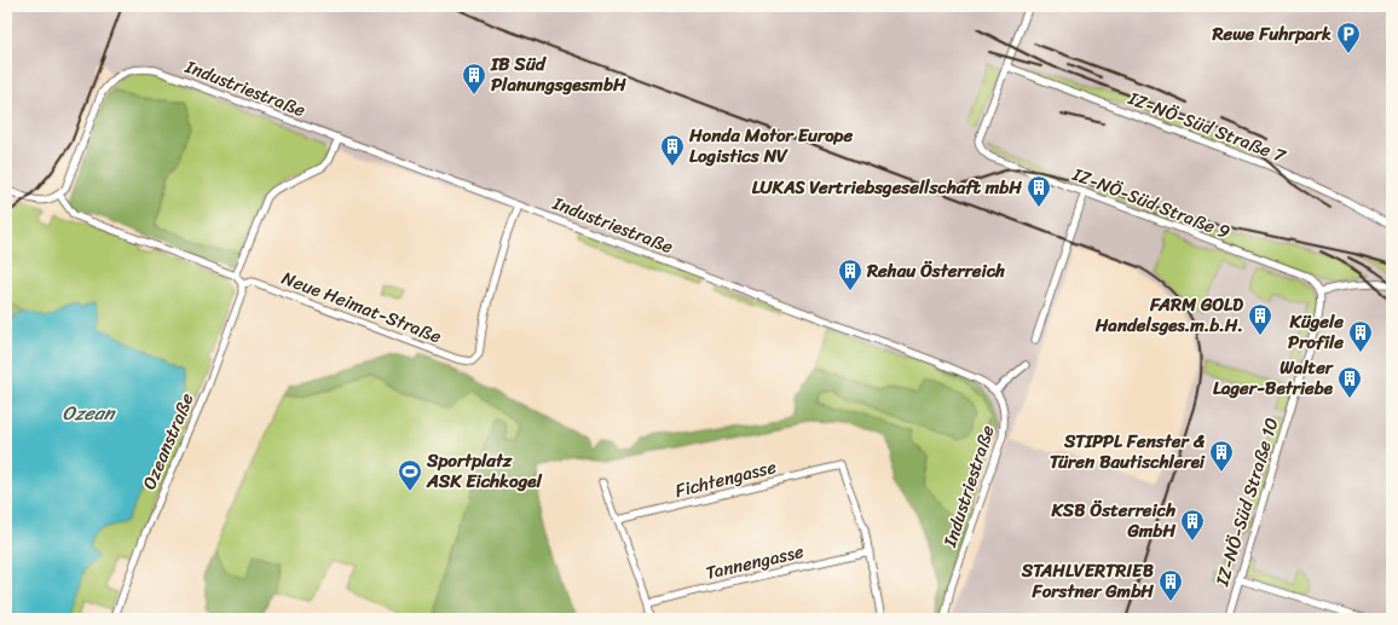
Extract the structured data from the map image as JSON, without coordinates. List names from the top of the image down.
{
  "streets": {
    "street": [
      "Industriestraße",
      "IZ-NÖ-Süd Straße 7",
      "IZ-NÖ-Süd Straße 9",
      "Neue Heimat-Straße",
      "Ozeanstraße",
      "Fichtengasse",
      "IZ-NÖ-Süd Straße 10",
      "Tannengasse"
    ]
  },
  "crossings": [
    ["Industriestraße", "Neue Heimat-Straße"],
    ["IZ-NÖ-Süd Straße 7", "IZ-NÖ-Süd Straße 9"],
    ["IZ-NÖ-Süd Straße 9", "IZ-NÖ-Süd Straße 10"],
    ["Neue Heimat-Straße", "Ozeanstraße"],
    ["Fichtengasse", "Tannengasse"]
  ],
  "water": ["Ozean"],
  "places": {
    "parking": ["Rewe Fuhrpark"],
    "building": [
      "IB Süd PlanungsgesmbH",
      "Honda Motor Europe Logistics NV",
      "LUKAS Vertriebsgesellschaft mbH",
      "Rehau Österreich",
      "FARM GOLD Handelsges.m.b.H.",
      "Kügele Profile",
      "Walter Lager-Betriebe",
      "STIPPL Fenster & Türen Bautischlerei",
      "KSB Österreich GmbH",
      "STAHLVERTRIEB Forstner GmbH"
    ],
    "sports": ["Sportplatz ASK Eichkogel"]
  }
}
